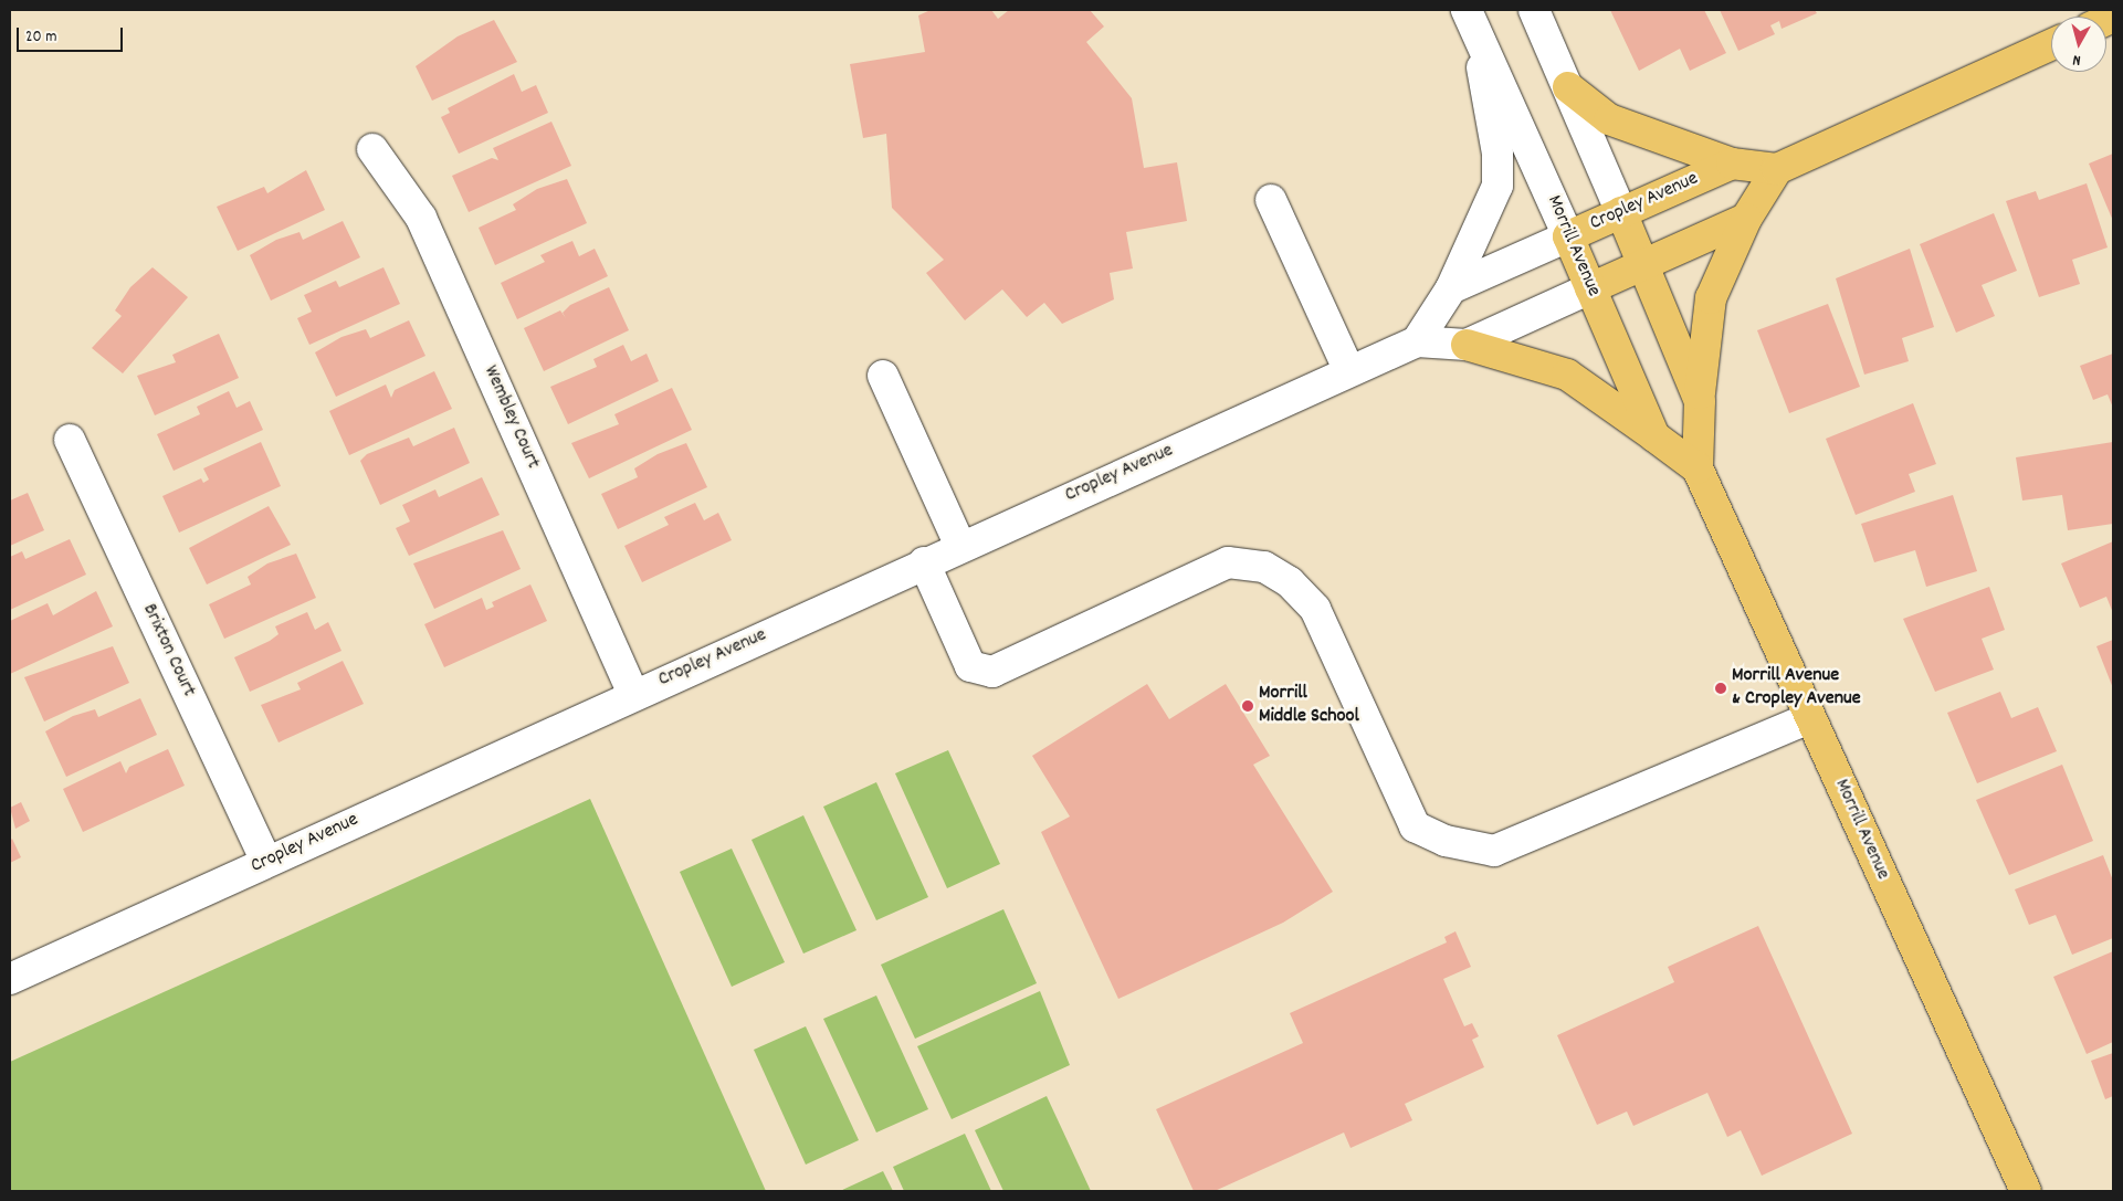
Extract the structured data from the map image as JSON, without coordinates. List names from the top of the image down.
{
  "streets": {
    "main road": ["Cropley Avenue", "Morrill Avenue"],
    "street": ["Wembley Court", "Brixton Court"]
  },
  "crossings": [
    ["Cropley Avenue", "Morrill Avenue"],
    ["Cropley Avenue", "Wembley Court"],
    ["Cropley Avenue", "Brixton Court"]
  ],
  "places": ["Morrill Avenue & Cropley Avenue", "Morrill Middle School"],
  "scale_bar": "20 m",
  "north": "bottom"
}
